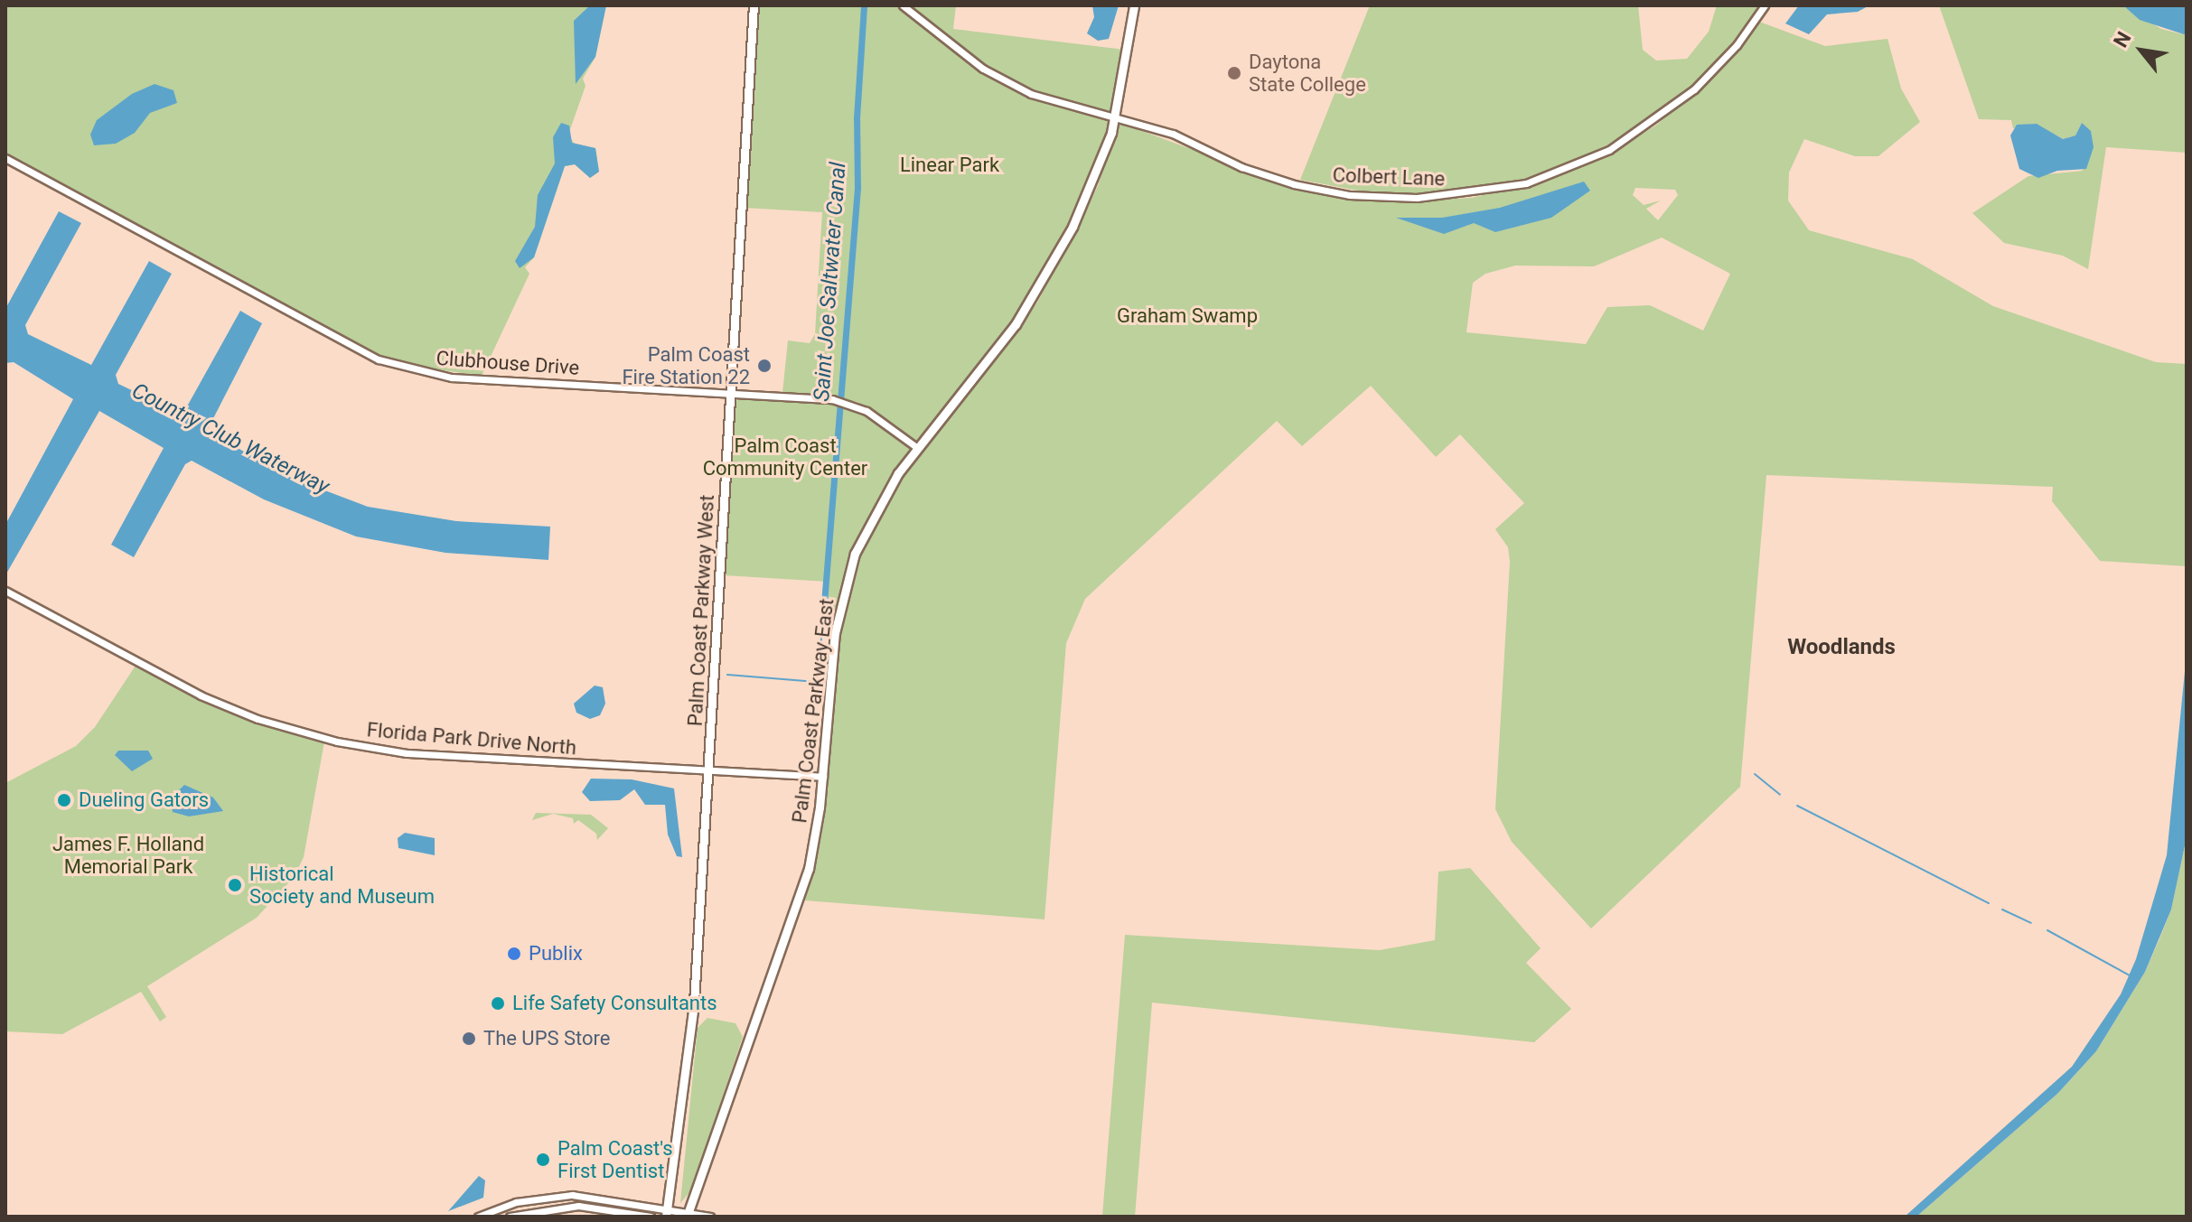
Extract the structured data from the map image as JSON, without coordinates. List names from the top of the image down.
{
  "streets": {
    "main road": ["Palm Coast Parkway West", "Palm Coast Parkway East"],
    "street": ["Colbert Lane", "Clubhouse Drive", "Florida Park Drive North"]
  },
  "crossings": [
    ["Colbert Lane", "Palm Coast Parkway East"],
    ["Clubhouse Drive", "Palm Coast Parkway West"],
    ["Clubhouse Drive", "Palm Coast Parkway East"],
    ["Palm Coast Parkway West", "Florida Park Drive North"],
    ["Palm Coast Parkway East", "Florida Park Drive North"]
  ],
  "districts": ["Woodlands"],
  "water": ["Saint Joe Saltwater Canal", "Country Club Waterway"],
  "parks": [
    "Linear Park",
    "Graham Swamp",
    "Palm Coast Community Center",
    "James F. Holland Memorial Park"
  ],
  "places": [
    "Daytona State College",
    "Palm Coast Fire Station 22",
    "Dueling Gators",
    "Historical Society and Museum",
    "Publix",
    "Life Safety Consultants",
    "The UPS Store",
    "Palm Coast's First Dentist"
  ],
  "north": "top left"
}
